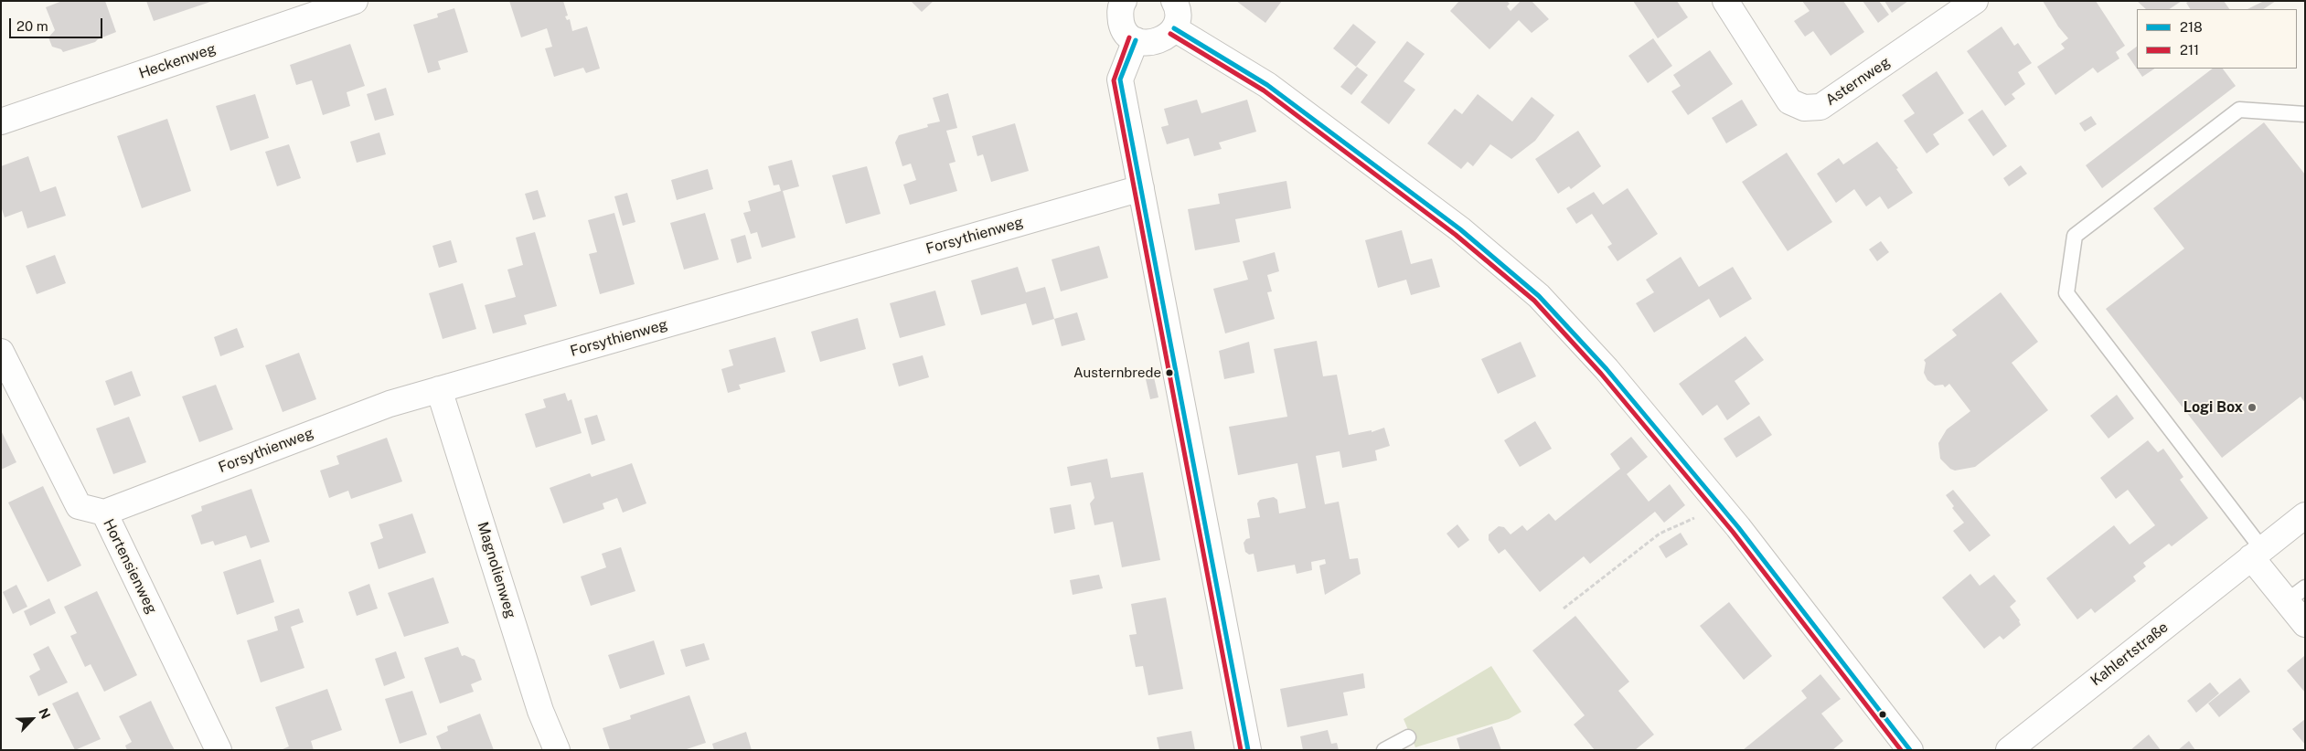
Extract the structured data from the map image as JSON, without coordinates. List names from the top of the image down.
{
  "streets": {
    "street": [
      "Heckenweg",
      "Asternweg",
      "Forsythienweg",
      "Hortensienweg",
      "Magnolienweg",
      "Kahlertstraße"
    ]
  },
  "crossings": [
    ["Forsythienweg", "Hortensienweg"],
    ["Forsythienweg", "Magnolienweg"]
  ],
  "places": ["Austernbrede", "Logi Box"],
  "lines": ["transit line 218", "transit line 211"],
  "legend": ["218", "211"],
  "scale_bar": "20 m",
  "north": "top right"
}
